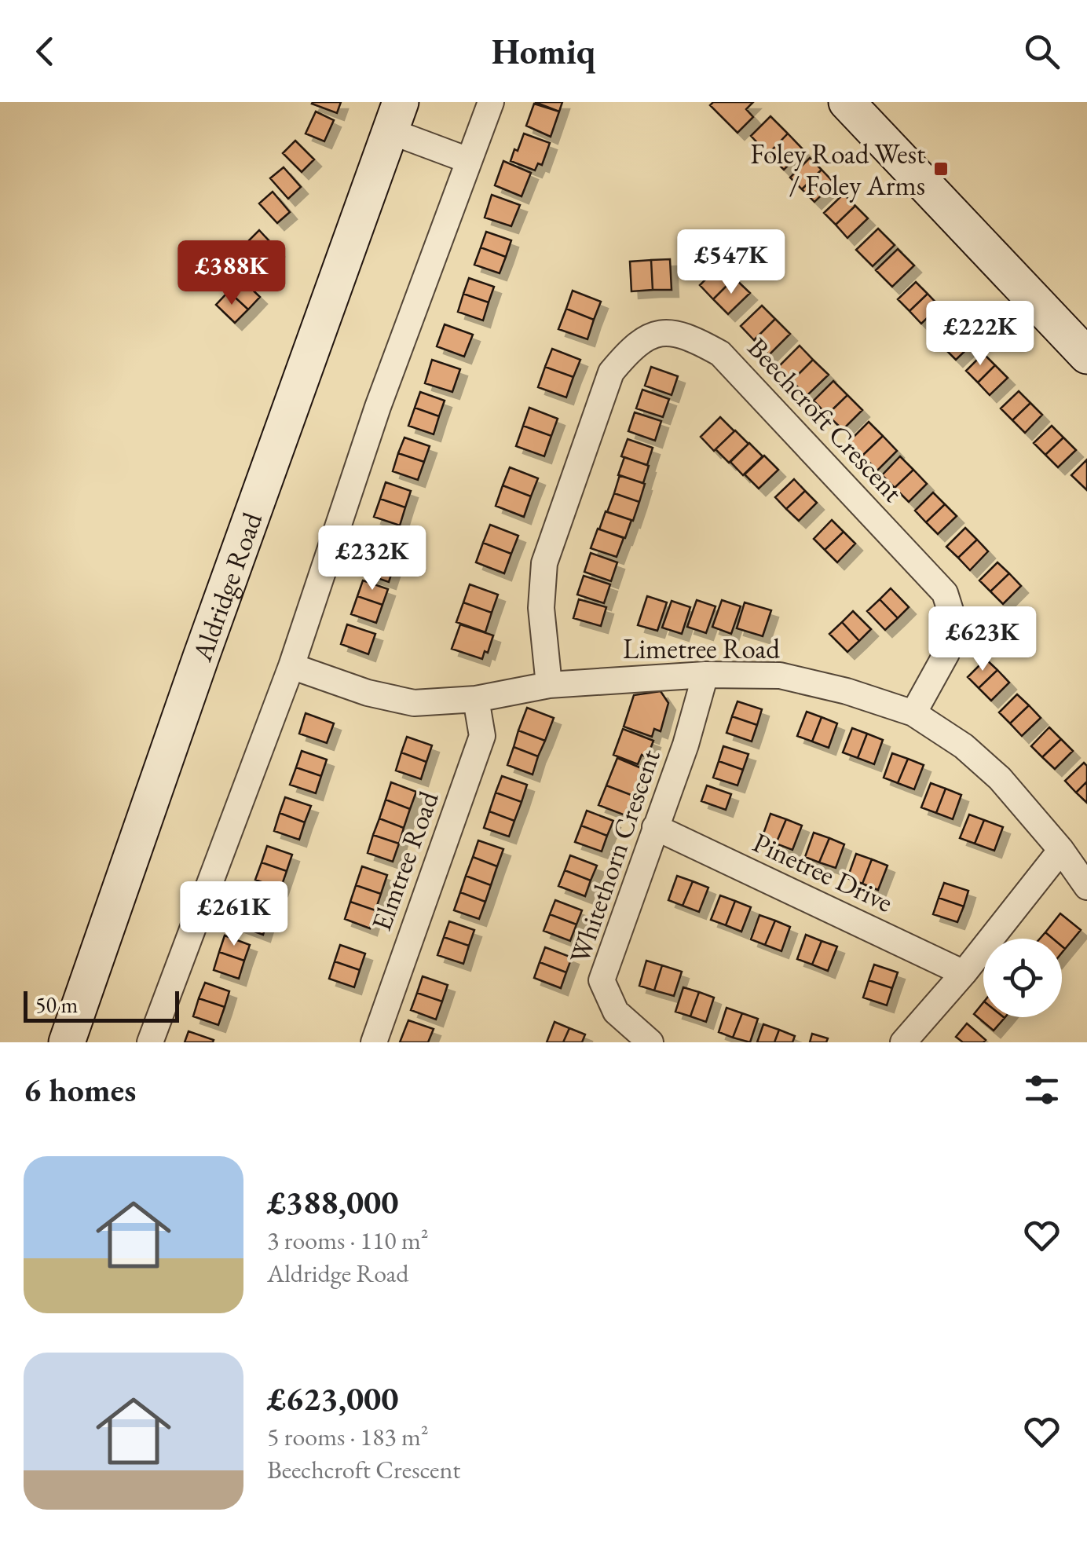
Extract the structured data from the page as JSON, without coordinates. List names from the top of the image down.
{
  "streets": {
    "street": [
      "Beechcroft Crescent",
      "Aldridge Road",
      "Limetree Road",
      "Whitethorn Crescent",
      "Elmtree Road",
      "Pinetree Drive"
    ]
  },
  "crossings": [
    ["Beechcroft Crescent", "Limetree Road"],
    ["Limetree Road", "Whitethorn Crescent"],
    ["Limetree Road", "Elmtree Road"],
    ["Whitethorn Crescent", "Pinetree Drive"]
  ],
  "places": {
    "transit": ["Foley Road West / Foley Arms"]
  },
  "scale_bar": "50 m",
  "page": {
    "header": "Homiq",
    "price": [
      "£547K",
      "£388K",
      "£222K",
      "£232K",
      "£623K",
      "£261K"
    ],
    "scale": "50 m",
    "heading": "6 homes",
    "list": [
      {
        "name": "£388,000",
        "note": "3 rooms · 110 m² · Aldridge Road"
      },
      {
        "name": "£623,000",
        "note": "5 rooms · 183 m² · Beechcroft Crescent"
      }
    ]
  }
}
